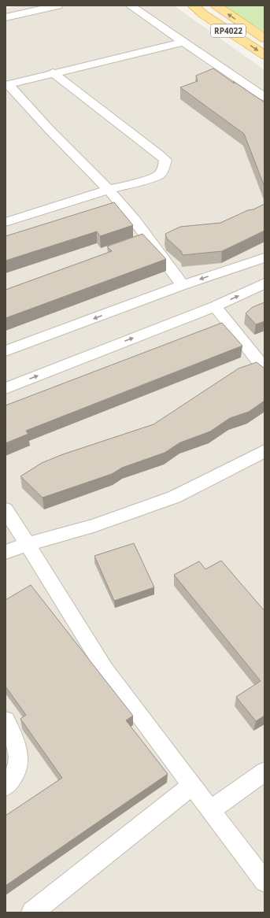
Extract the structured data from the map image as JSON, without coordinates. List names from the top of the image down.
{
  "streets": {
    "main road": ["RP4022"]
  }
}
